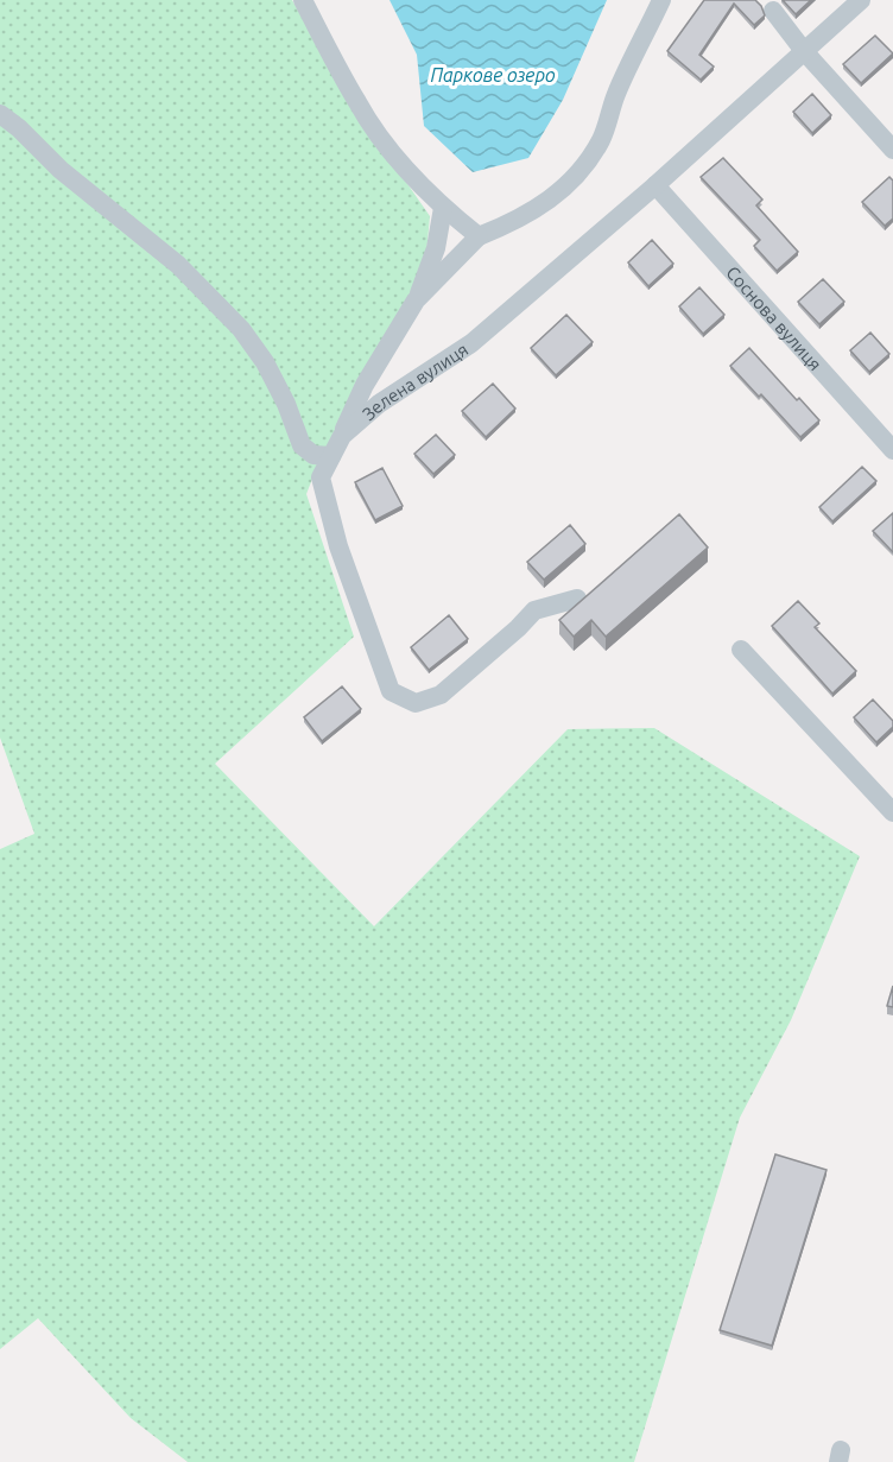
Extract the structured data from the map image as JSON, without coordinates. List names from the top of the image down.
{
  "streets": {
    "street": ["Соснова вулиця", "Зелена вулиця"]
  },
  "crossings": [
    ["Соснова вулиця", "Зелена вулиця"]
  ],
  "water": ["Паркове озеро"]
}
